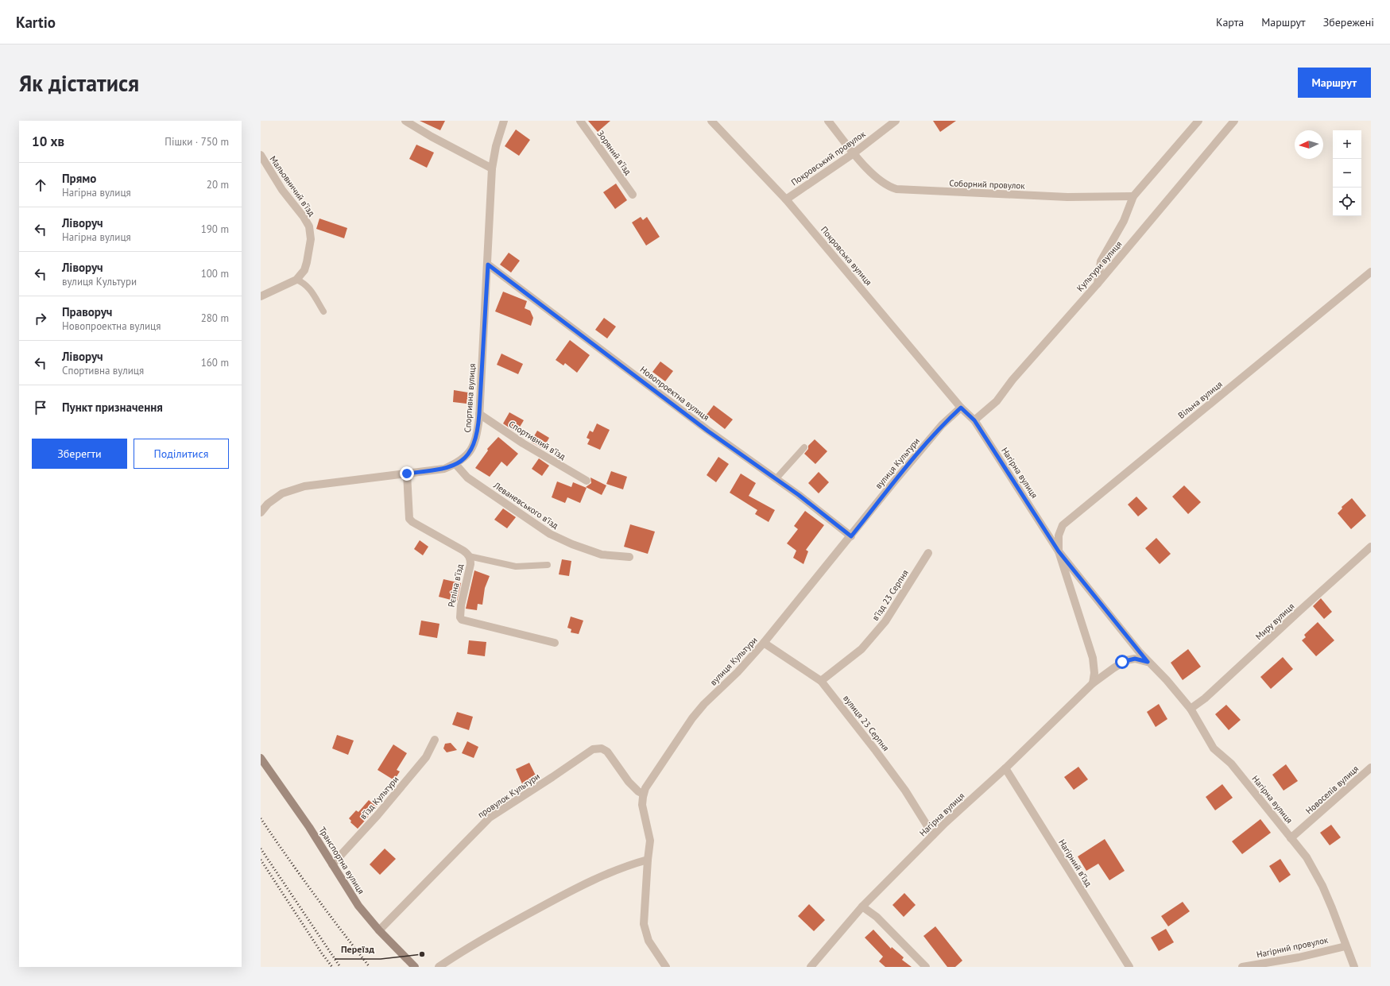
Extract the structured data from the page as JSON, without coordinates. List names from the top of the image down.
{
  "streets": {
    "street": [
      "Зоряний в’їзд",
      "Покровський провулок",
      "Соборний провулок",
      "Мальовничий в’їзд",
      "Покровська вулиця",
      "Культури вулиця",
      "Новопроектна вулиця",
      "Спортивна вулиця",
      "Вільна вулиця",
      "Спортивний в’їзд",
      "вулиця Культури",
      "Нагірна вулиця",
      "Леваневського в’їзд",
      "Рєпіна в’їзд",
      "в’їзд 23 Серпня",
      "Миру вулиця",
      "вулиця 23 Серпня",
      "Новоселів вулиця",
      "провулок Культури",
      "в’їзд Культури",
      "Транспортна вулиця",
      "Нагірний в’їзд",
      "Нагірний провулок"
    ]
  },
  "crossings": [
    ["Покровський провулок", "Соборний провулок"],
    ["Покровський провулок", "Покровська вулиця"],
    ["Покровська вулиця", "вулиця Культури"],
    ["Покровська вулиця", "Нагірна вулиця"],
    ["Культури вулиця", "Нагірна вулиця"],
    ["Новопроектна вулиця", "Спортивна вулиця"],
    ["Новопроектна вулиця", "вулиця Культури"],
    ["Спортивна вулиця", "Спортивний в’їзд"],
    ["Спортивна вулиця", "Леваневського в’їзд"],
    ["Спортивна вулиця", "Рєпіна в’їзд"],
    ["Вільна вулиця", "Нагірна вулиця"],
    ["вулиця Культури", "Нагірна вулиця"],
    ["вулиця Культури", "вулиця 23 Серпня"],
    ["вулиця Культури", "провулок Культури"],
    ["Нагірна вулиця", "Миру вулиця"],
    ["Нагірна вулиця", "вулиця 23 Серпня"],
    ["Нагірна вулиця", "Новоселів вулиця"],
    ["Нагірна вулиця", "Нагірний в’їзд"],
    ["Нагірна вулиця", "Нагірний провулок"],
    ["в’їзд 23 Серпня", "вулиця 23 Серпня"],
    ["провулок Культури", "Транспортна вулиця"],
    ["в’їзд Культури", "Транспортна вулиця"]
  ],
  "places": ["Переїзд"],
  "north": "left",
  "page": {
    "header": "Kartio",
    "nav": ["Карта", "Маршрут", "Збережені"],
    "buttons": [
      "Маршрут",
      ["Зберегти", "Поділитися"]
    ],
    "title": "Як дістатися",
    "heading": ["10 хв", "Пішки · 750 m"],
    "map_buttons": ["+", "−"],
    "list": [
      ["Прямо", "Нагірна вулиця", "20 m"],
      ["Ліворуч", "Нагірна вулиця", "190 m"],
      ["Ліворуч", "вулиця Культури", "100 m"],
      ["Праворуч", "Новопроектна вулиця", "280 m"],
      ["Ліворуч", "Спортивна вулиця", "160 m"],
      "Пункт призначення"
    ]
  }
}
